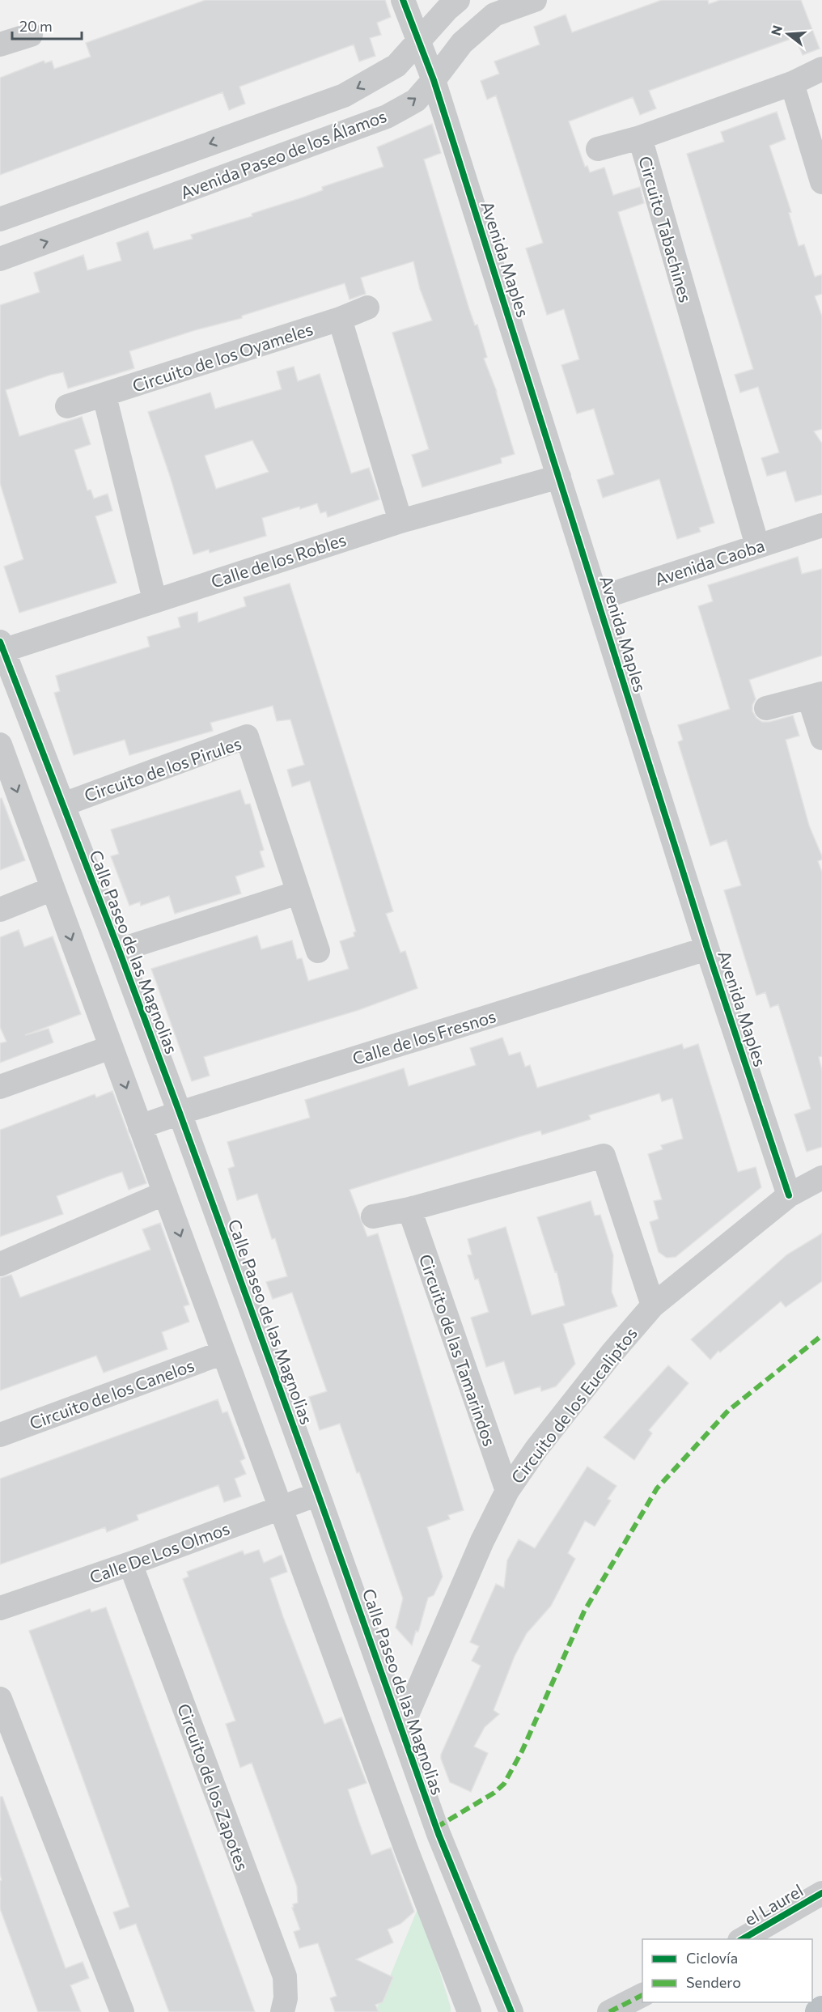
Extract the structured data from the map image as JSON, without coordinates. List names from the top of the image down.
{
  "streets": {
    "street": [
      "Avenida Paseo de los Álamos",
      "Circuito Tabachines",
      "Avenida Maples",
      "Circuito de los Oyameles",
      "Calle de los Robles",
      "Avenida Caoba",
      "Circuito de los Pirules",
      "Calle Paseo de las Magnolias",
      "Calle de los Fresnos",
      "Circuito de las Tamarindos",
      "Circuito de los Canelos",
      "Circuito de los Eucaliptos",
      "Calle De Los Olmos",
      "Circuito de los Zapotes",
      "el Laurel"
    ]
  },
  "crossings": [
    ["Avenida Paseo de los Álamos", "Avenida Maples"],
    ["Circuito Tabachines", "Avenida Caoba"],
    ["Avenida Maples", "Calle de los Robles"],
    ["Avenida Maples", "Avenida Caoba"],
    ["Avenida Maples", "Calle de los Fresnos"],
    ["Avenida Maples", "Circuito de los Eucaliptos"],
    ["Calle de los Robles", "Calle Paseo de las Magnolias"],
    ["Circuito de los Pirules", "Calle Paseo de las Magnolias"],
    ["Calle Paseo de las Magnolias", "Calle de los Fresnos"],
    ["Calle Paseo de las Magnolias", "Circuito de los Eucaliptos"],
    ["Calle Paseo de las Magnolias", "Calle De Los Olmos"],
    ["Circuito de las Tamarindos", "Circuito de los Eucaliptos"],
    ["Calle De Los Olmos", "Circuito de los Zapotes"]
  ],
  "legend": ["Ciclovía", "Sendero"],
  "scale_bar": "20 m",
  "north": "left"
}
